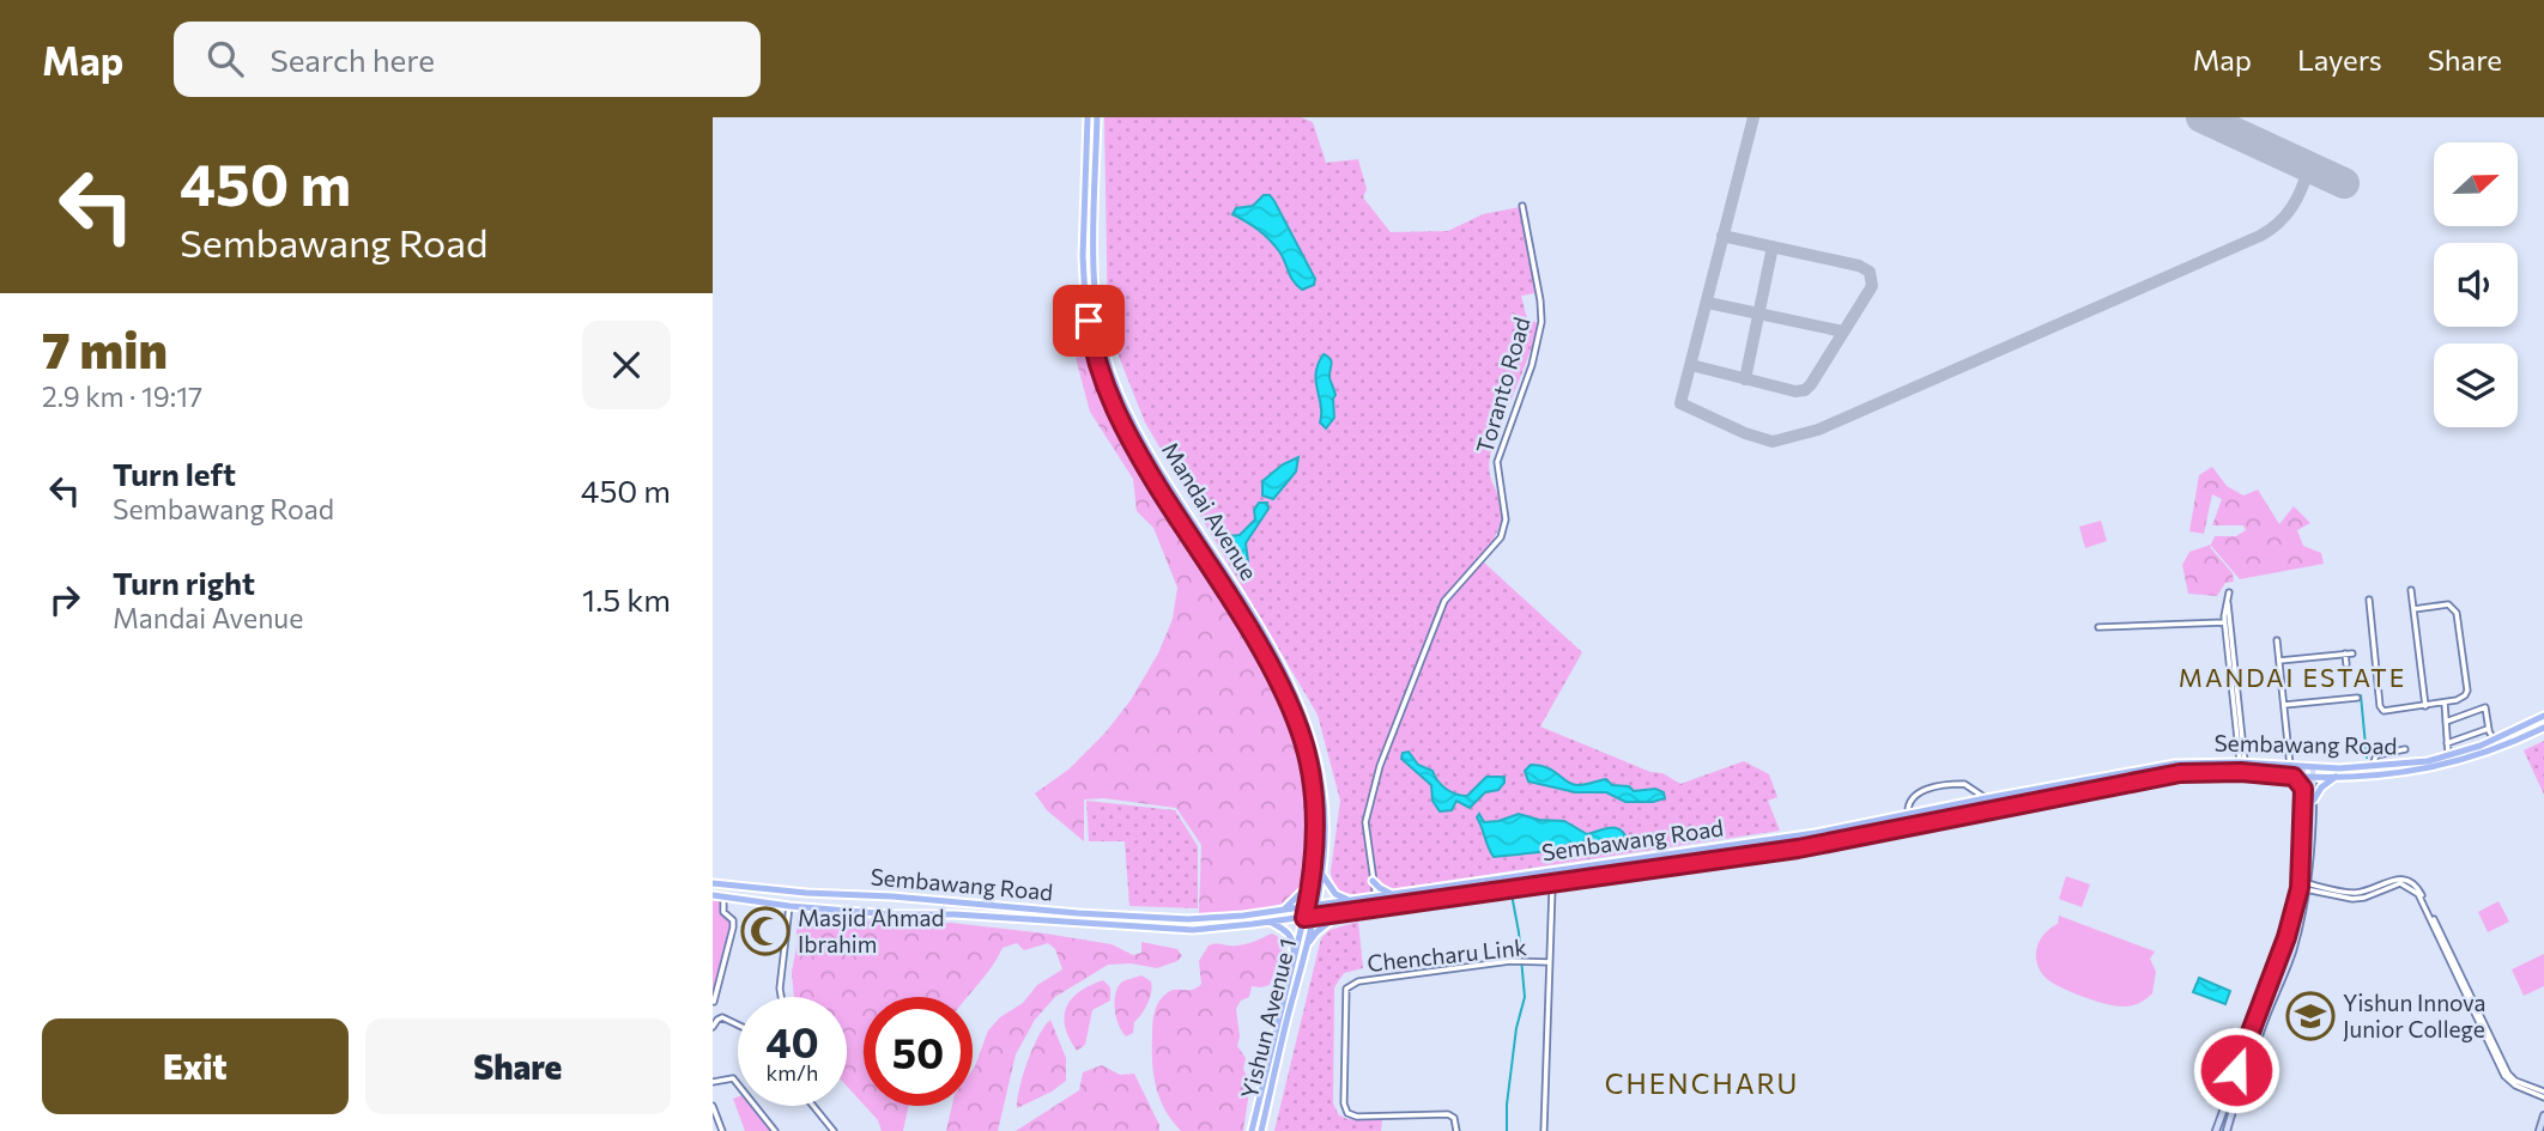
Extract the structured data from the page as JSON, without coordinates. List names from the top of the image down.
{
  "streets": {
    "main road": ["Mandai Avenue", "Sembawang Road", "Yishun Avenue 1"],
    "street": ["Toranto Road", "Chencharu Link"]
  },
  "crossings": [
    ["Toranto Road", "Sembawang Road"],
    ["Mandai Avenue", "Sembawang Road"],
    ["Mandai Avenue", "Yishun Avenue 1"],
    ["Sembawang Road", "Yishun Avenue 1"]
  ],
  "districts": ["MANDAI ESTATE", "CHENCHARU"],
  "places": {
    "mosque": ["Masjid Ahmad Ibrahim"],
    "school or university": ["Yishun Innova Junior College"]
  },
  "north": "right",
  "page": {
    "header": "Map",
    "search": "Search here",
    "nav": ["Map", "Layers", "Share"],
    "turn": ["450 m", "Sembawang Road"],
    "heading": ["7 min", "2.9 km · 19:17"],
    "list": [
      {
        "name": "Turn left",
        "note": "Sembawang Road",
        "value": "450 m"
      },
      {
        "name": "Turn right",
        "note": "Mandai Avenue",
        "value": "1.5 km"
      }
    ],
    "speed": "40 km/h",
    "limit": "50",
    "buttons": ["Exit", "Share"]
  }
}
